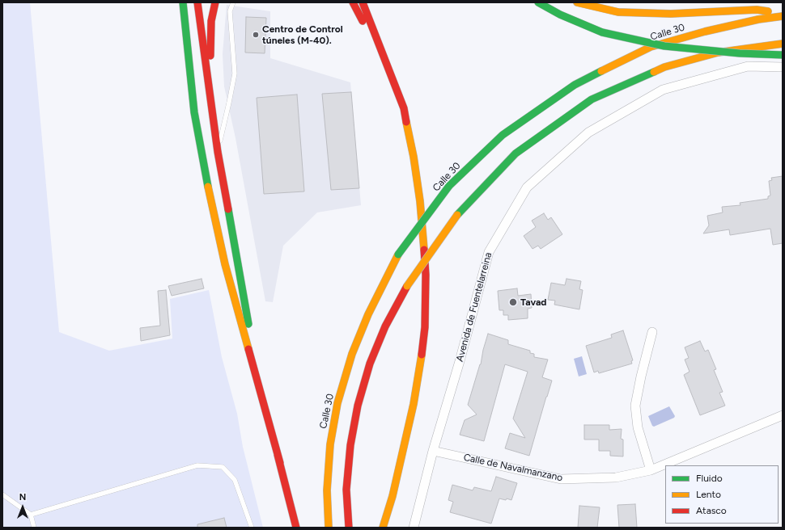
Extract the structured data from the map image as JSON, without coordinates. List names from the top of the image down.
{
  "streets": {
    "main road": ["Calle 30"],
    "street": ["Avenida de Fuentelarreina", "Calle de Navalmanzano"]
  },
  "crossings": [
    ["Avenida de Fuentelarreina", "Calle de Navalmanzano"]
  ],
  "places": ["Centro de Control túneles (M-40).", "Tavad"],
  "legend": ["Fluido", "Lento", "Atasco"],
  "north": "top"
}
